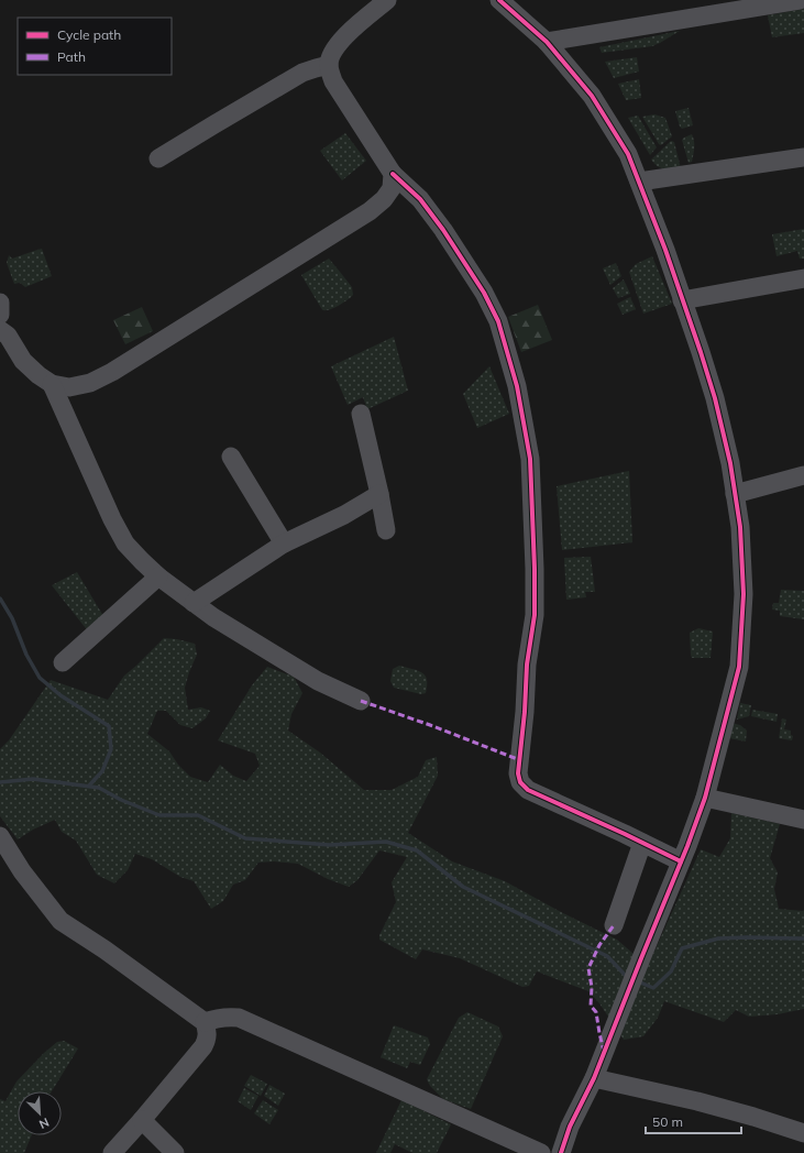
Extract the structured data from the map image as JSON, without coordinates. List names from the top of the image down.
{
  "legend": ["Cycle path", "Path"],
  "scale_bar": "50 m",
  "north": "bottom right"
}
